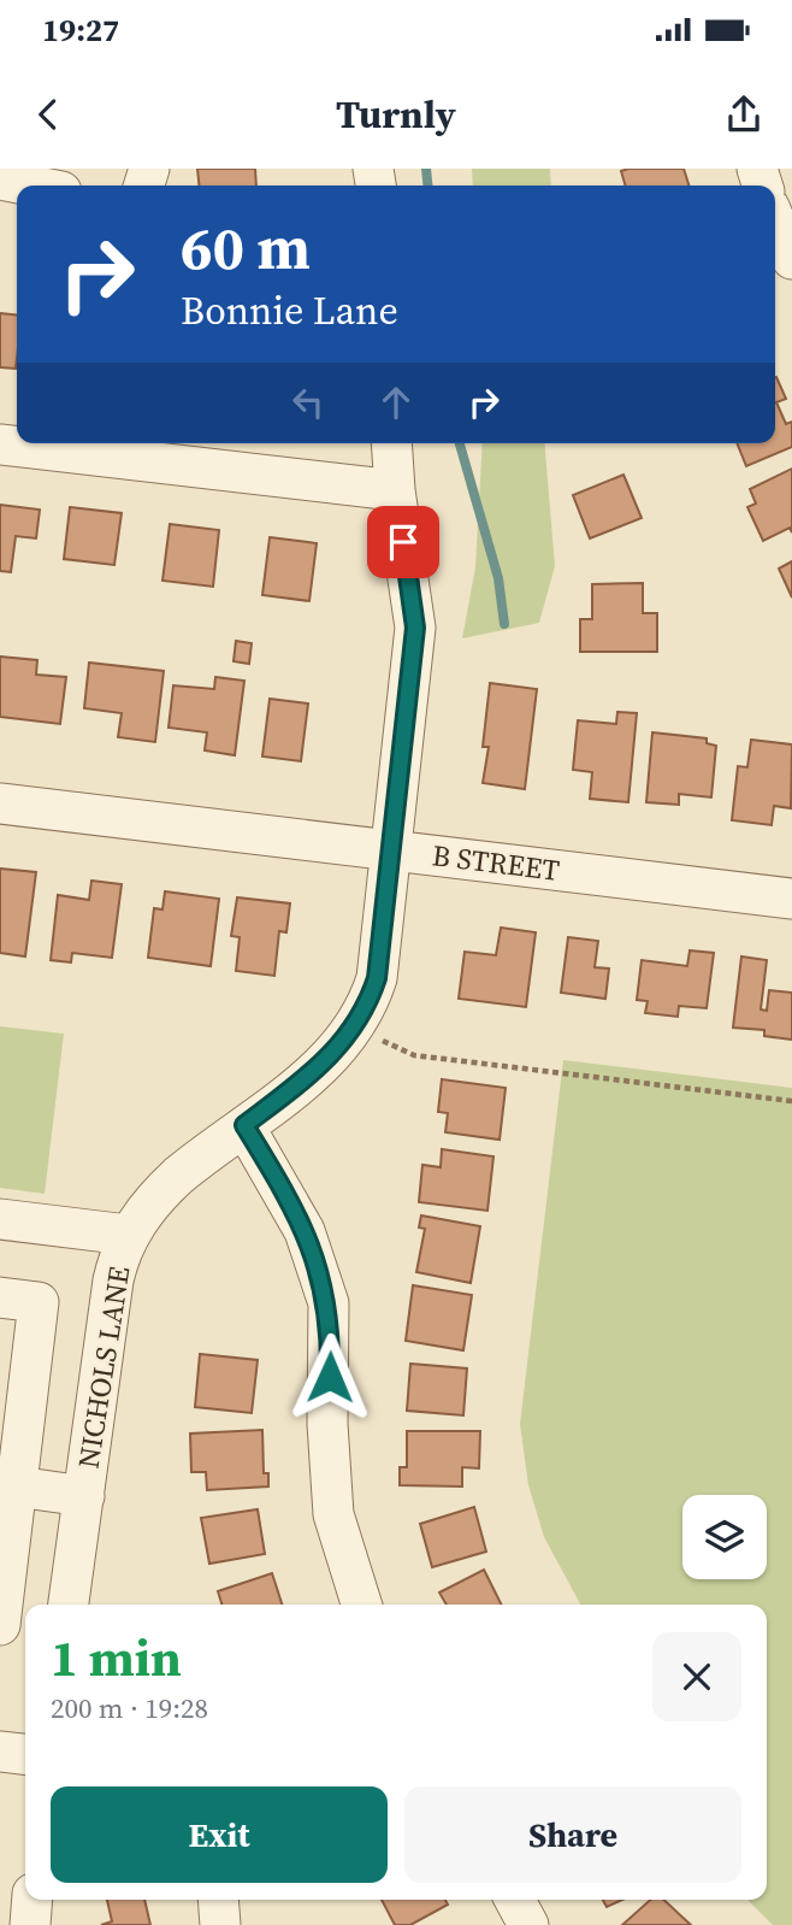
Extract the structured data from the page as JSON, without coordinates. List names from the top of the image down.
{
  "streets": {
    "street": ["B STREET", "NICHOLS LANE"]
  },
  "crossings": [
    ["B STREET", "NICHOLS LANE"]
  ],
  "page": {
    "status": "19:27",
    "header": "Turnly",
    "turn": ["60 m", "Bonnie Lane"],
    "heading": ["1 min", "200 m · 19:28"],
    "buttons": ["Exit", "Share"]
  }
}
